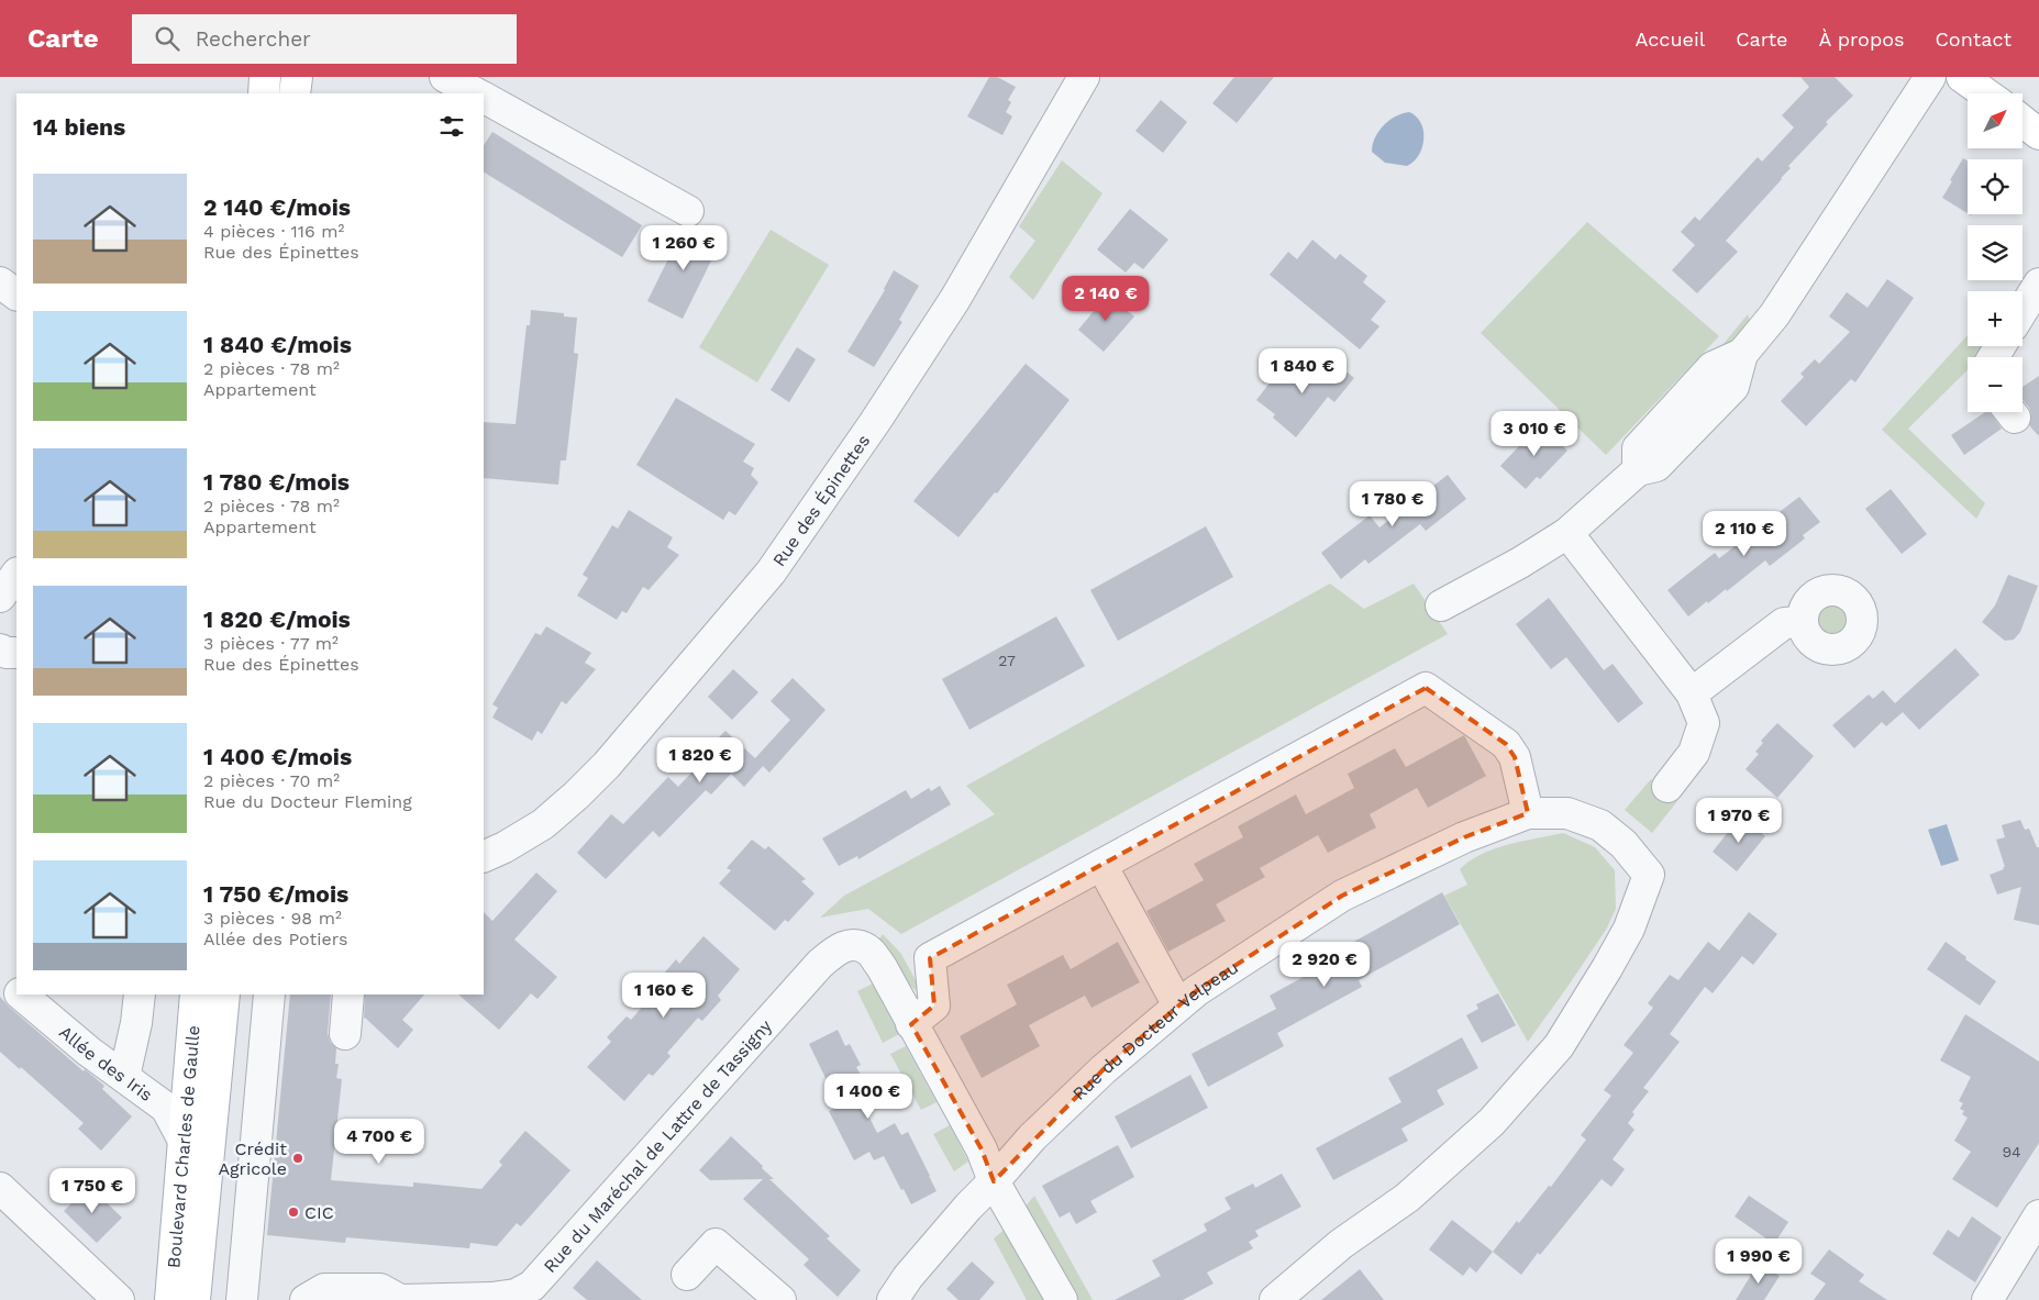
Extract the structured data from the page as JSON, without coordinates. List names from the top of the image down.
{
  "streets": {
    "main road": ["Boulevard Charles de Gaulle"],
    "street": [
      "Rue des Épinettes",
      "Rue du Docteur Velpeau",
      "Allée des Iris",
      "Rue du Maréchal de Lattre de Tassigny"
    ]
  },
  "crossings": [
    ["Rue du Docteur Velpeau", "Rue du Maréchal de Lattre de Tassigny"],
    ["Allée des Iris", "Boulevard Charles de Gaulle"]
  ],
  "places": ["Crédit Agricole", "CIC"],
  "house_numbers": ["27", "94"],
  "north": "top right",
  "page": {
    "header": "Carte",
    "search": "Rechercher",
    "nav": [
      "Accueil",
      "Carte",
      "À propos",
      "Contact"
    ],
    "map_buttons": ["+", "−"],
    "heading": "14 biens",
    "list": [
      {
        "name": "2 140 €/mois",
        "note": "4 pièces · 116 m² · Rue des Épinettes"
      },
      {
        "name": "1 840 €/mois",
        "note": "2 pièces · 78 m² · Appartement"
      },
      {
        "name": "1 780 €/mois",
        "note": "2 pièces · 78 m² · Appartement"
      },
      {
        "name": "1 820 €/mois",
        "note": "3 pièces · 77 m² · Rue des Épinettes"
      },
      {
        "name": "1 400 €/mois",
        "note": "2 pièces · 70 m² · Rue du Docteur Fleming"
      },
      {
        "name": "1 750 €/mois",
        "note": "3 pièces · 98 m² · Allée des Potiers"
      }
    ],
    "price": [
      "1 260 €",
      "2 140 €",
      "1 840 €",
      "3 010 €",
      "1 780 €",
      "2 110 €",
      "1 820 €",
      "1 970 €",
      "2 920 €",
      "1 160 €",
      "1 400 €",
      "4 700 €",
      "1 750 €",
      "1 990 €"
    ]
  }
}
